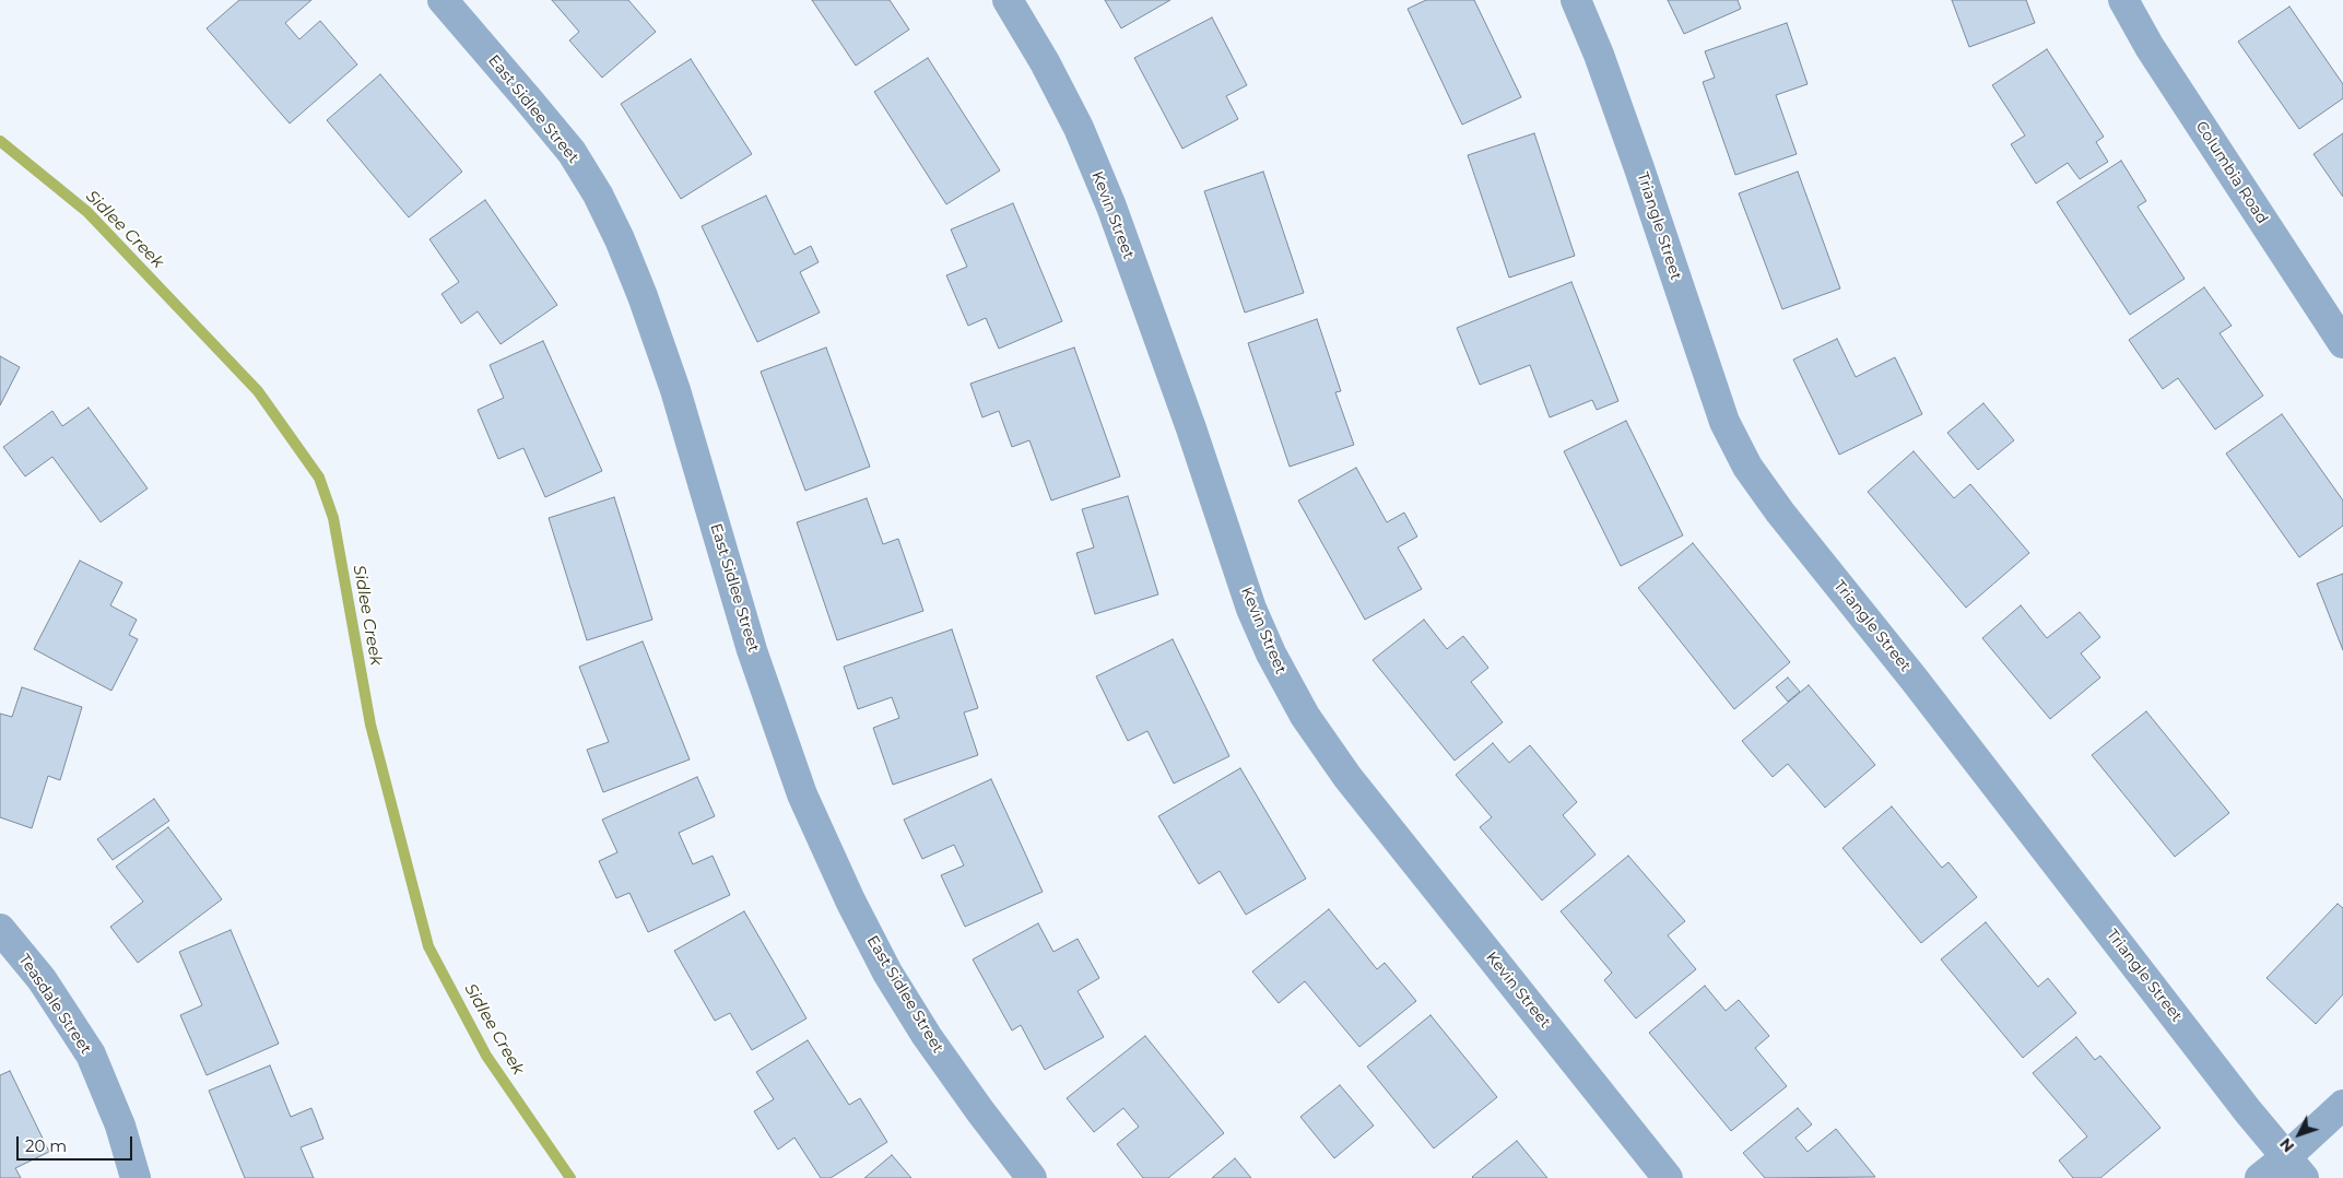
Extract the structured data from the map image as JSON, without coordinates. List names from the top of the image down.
{
  "streets": {
    "street": [
      "East Sidlee Street",
      "Columbia Road",
      "Kevin Street",
      "Triangle Street",
      "Teasdale Street"
    ]
  },
  "water": ["Sidlee Creek"],
  "scale_bar": "20 m",
  "north": "bottom left"
}
